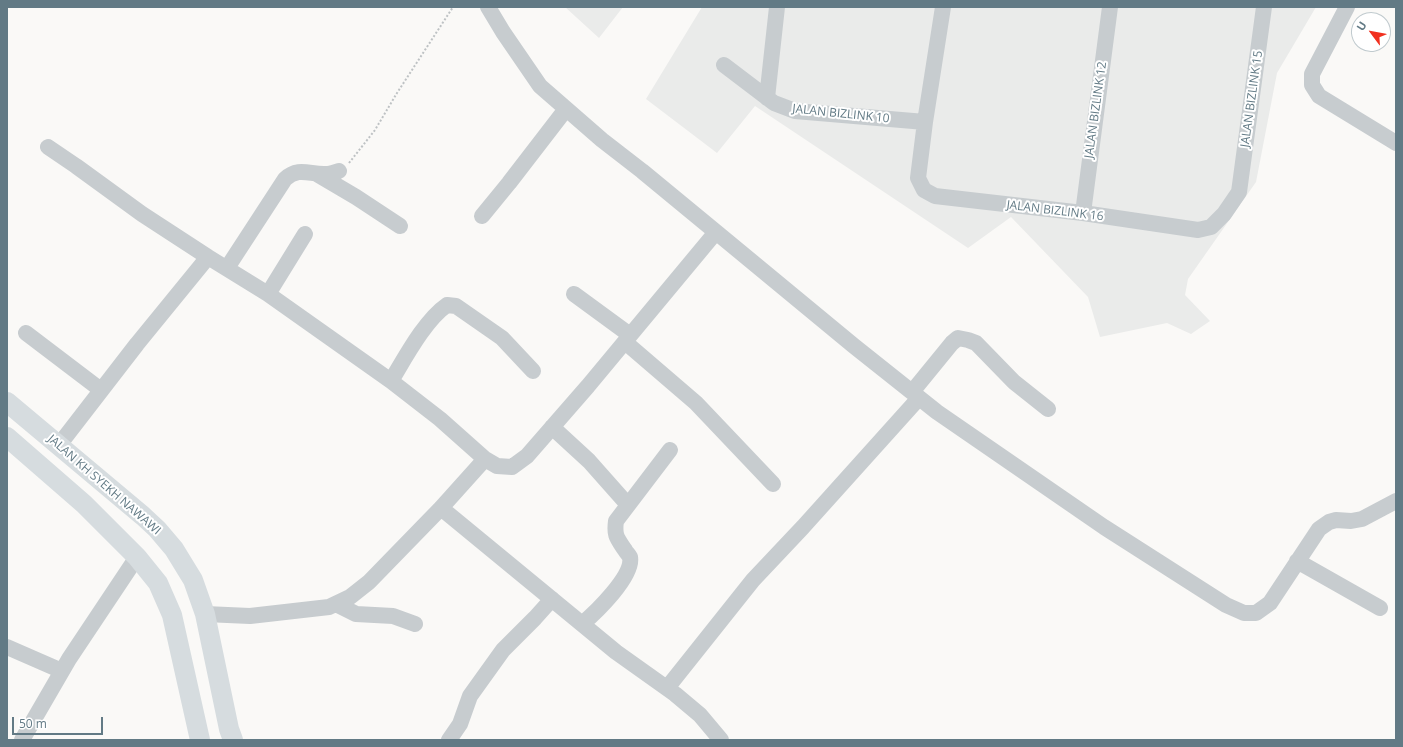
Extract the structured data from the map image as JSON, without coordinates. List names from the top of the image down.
{
  "streets": {
    "main road": ["JALAN KH SYEKH NAWAWI"],
    "street": [
      "JALAN BIZLINK 15",
      "JALAN BIZLINK 12",
      "JALAN BIZLINK 10",
      "JALAN BIZLINK 16"
    ]
  },
  "crossings": [
    ["JALAN BIZLINK 15", "JALAN BIZLINK 16"],
    ["JALAN BIZLINK 12", "JALAN BIZLINK 16"],
    ["JALAN BIZLINK 10", "JALAN BIZLINK 16"]
  ],
  "scale_bar": "50 m",
  "north": "top left"
}
